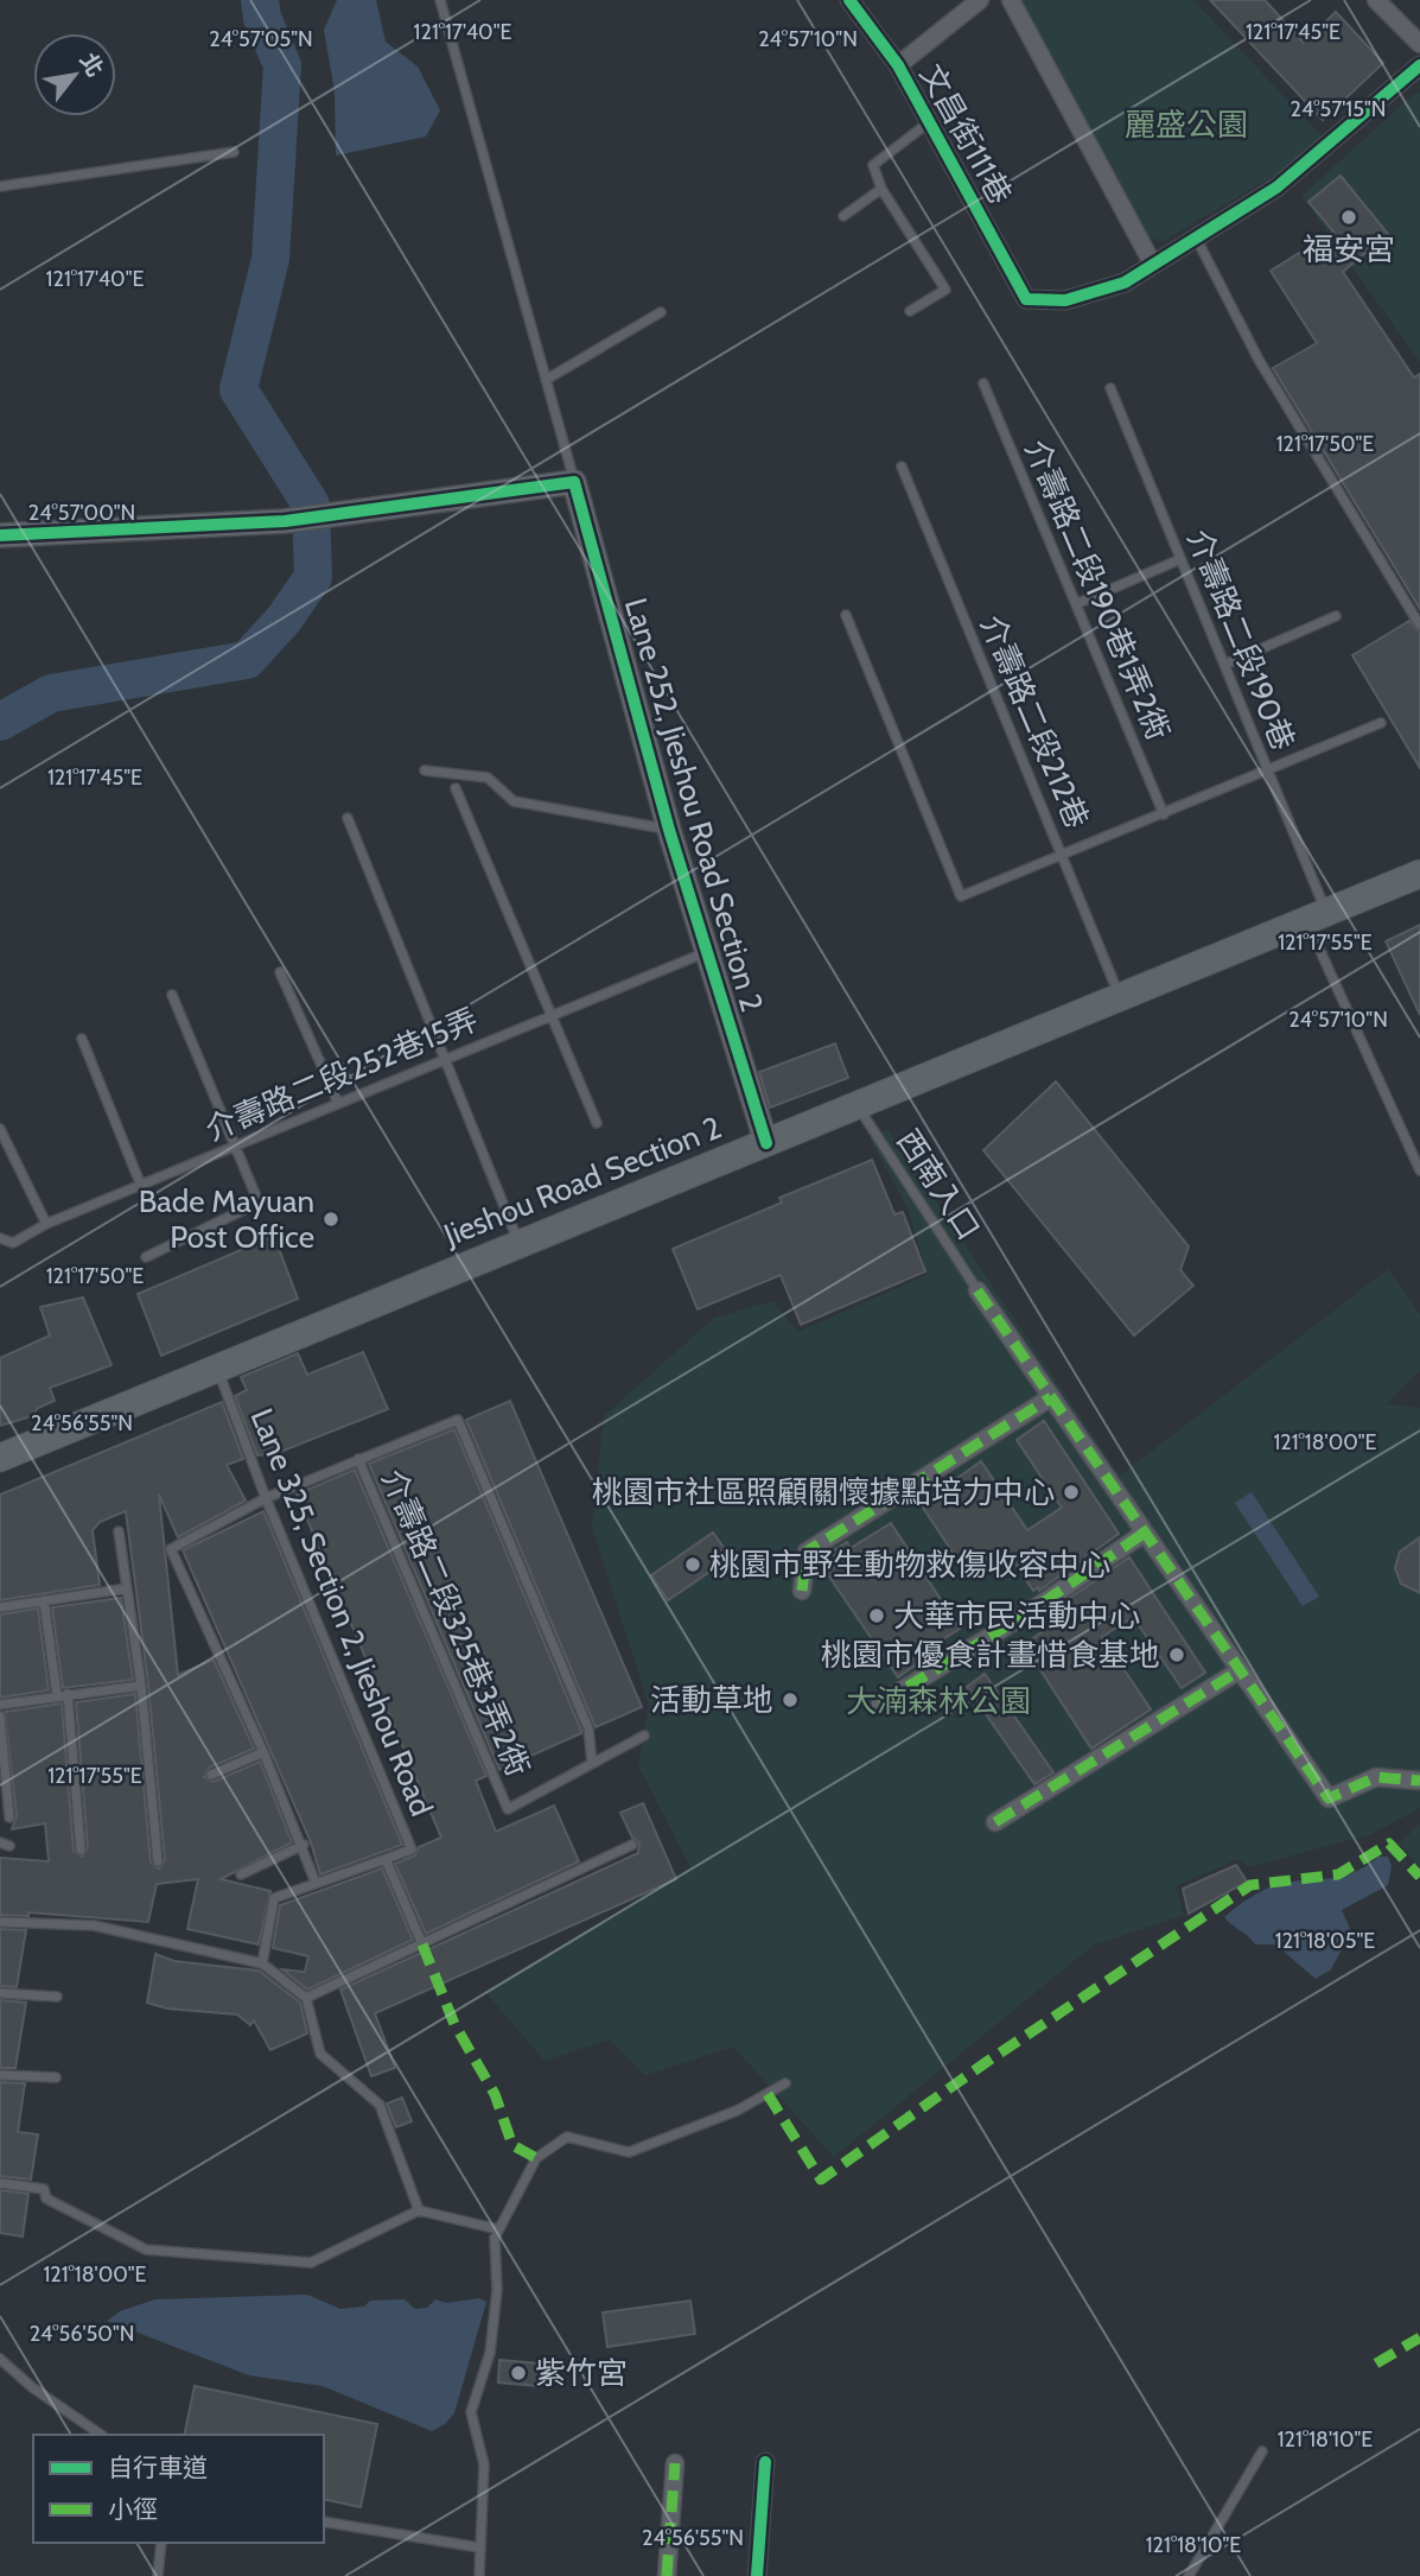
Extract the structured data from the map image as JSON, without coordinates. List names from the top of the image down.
{
  "streets": {
    "main road": ["Jieshou Road Section 2"],
    "street": ["文昌街111巷", "Lane 252, Jieshou Road Section 2"],
    "lane": [
      "介壽路二段190巷1弄2衖",
      "介壽路二段190巷",
      "介壽路二段212巷",
      "介壽路二段252巷15弄",
      "西南入口",
      "Lane 325, Section 2, Jieshou Road",
      "介壽路二段325巷3弄2衖"
    ]
  },
  "crossings": [
    ["介壽路二段190巷", "Jieshou Road Section 2"],
    ["介壽路二段212巷", "Jieshou Road Section 2"],
    ["Lane 252, Jieshou Road Section 2", "介壽路二段252巷15弄"],
    ["Lane 252, Jieshou Road Section 2", "Jieshou Road Section 2"],
    ["Jieshou Road Section 2", "西南入口"],
    ["Jieshou Road Section 2", "Lane 325, Section 2, Jieshou Road"]
  ],
  "parks": ["麗盛公園", "大湳森林公園"],
  "places": [
    "福安宮",
    "Bade Mayuan Post Office",
    "桃園市社區照顧關懷據點培力中心",
    "桃園市野生動物救傷收容中心",
    "大華市民活動中心",
    "桃園市優食計畫惜食基地",
    "活動草地",
    "紫竹宮"
  ],
  "legend": ["自行車道", "小徑"],
  "north": "top right",
  "coordinates": [
    "121°17'45\"E",
    "121°17'40\"E",
    "24°57'05\"N",
    "24°57'10\"N",
    "24°57'15\"N",
    "121°17'50\"E",
    "24°57'00\"N",
    "121°17'55\"E",
    "24°56'55\"N",
    "121°18'00\"E",
    "121°18'05\"E",
    "24°56'50\"N",
    "121°18'10\"E"
  ]
}
